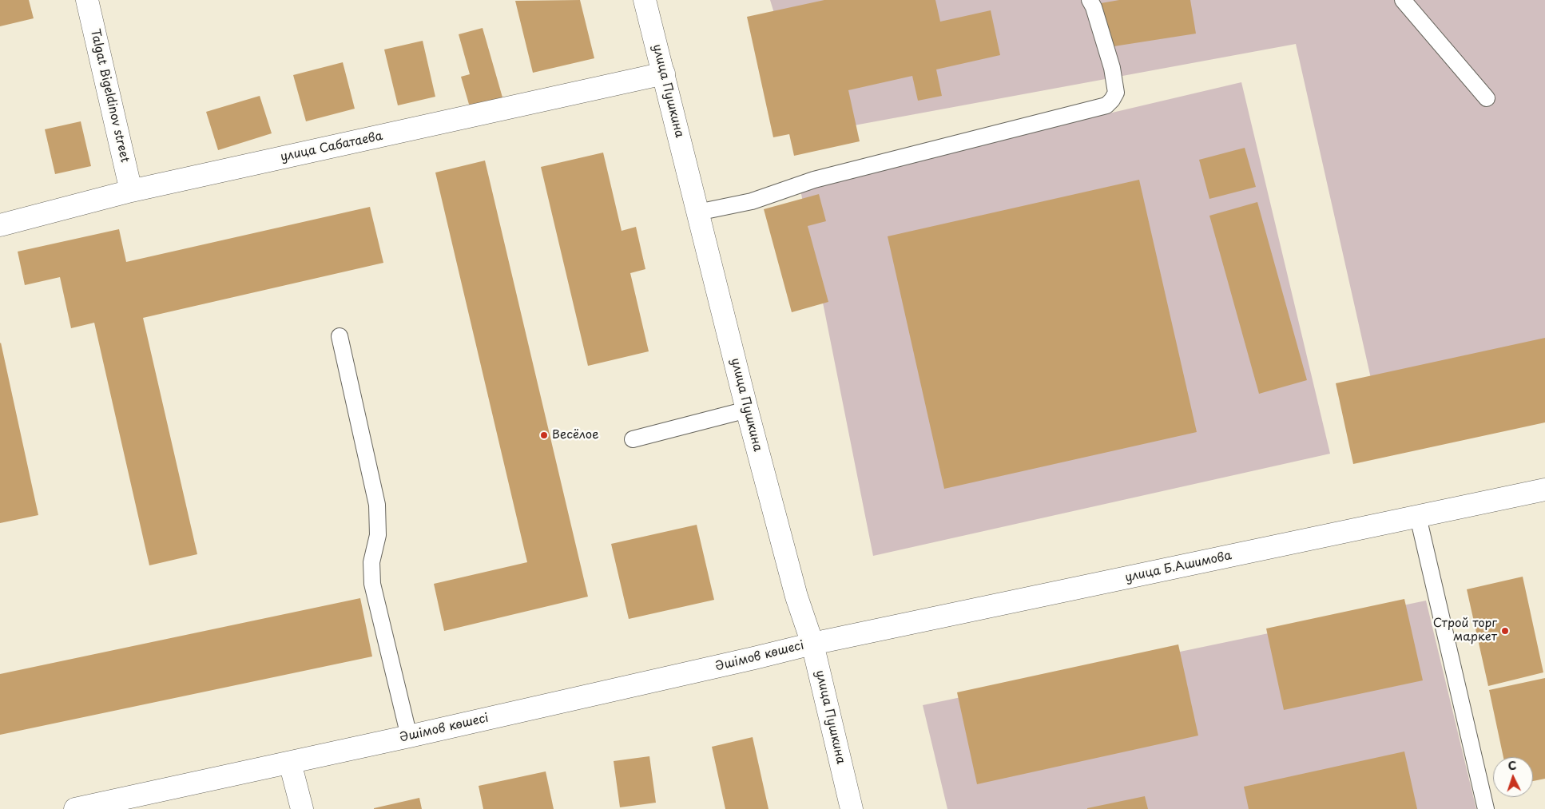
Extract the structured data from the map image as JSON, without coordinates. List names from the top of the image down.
{
  "streets": {
    "street": [
      "улица Пушкина",
      "Talgat Bigeldinov street",
      "улица Сабатаева",
      "улица Б.Ашимова",
      "Әшімов көшесі"
    ]
  },
  "crossings": [
    ["улица Пушкина", "улица Сабатаева"],
    ["улица Пушкина", "улица Б.Ашимова"],
    ["улица Пушкина", "Әшімов көшесі"],
    ["Talgat Bigeldinov street", "улица Сабатаева"],
    ["улица Б.Ашимова", "Әшімов көшесі"]
  ],
  "places": ["Весёлое", "Строй торг маркет"],
  "north": "top"
}
